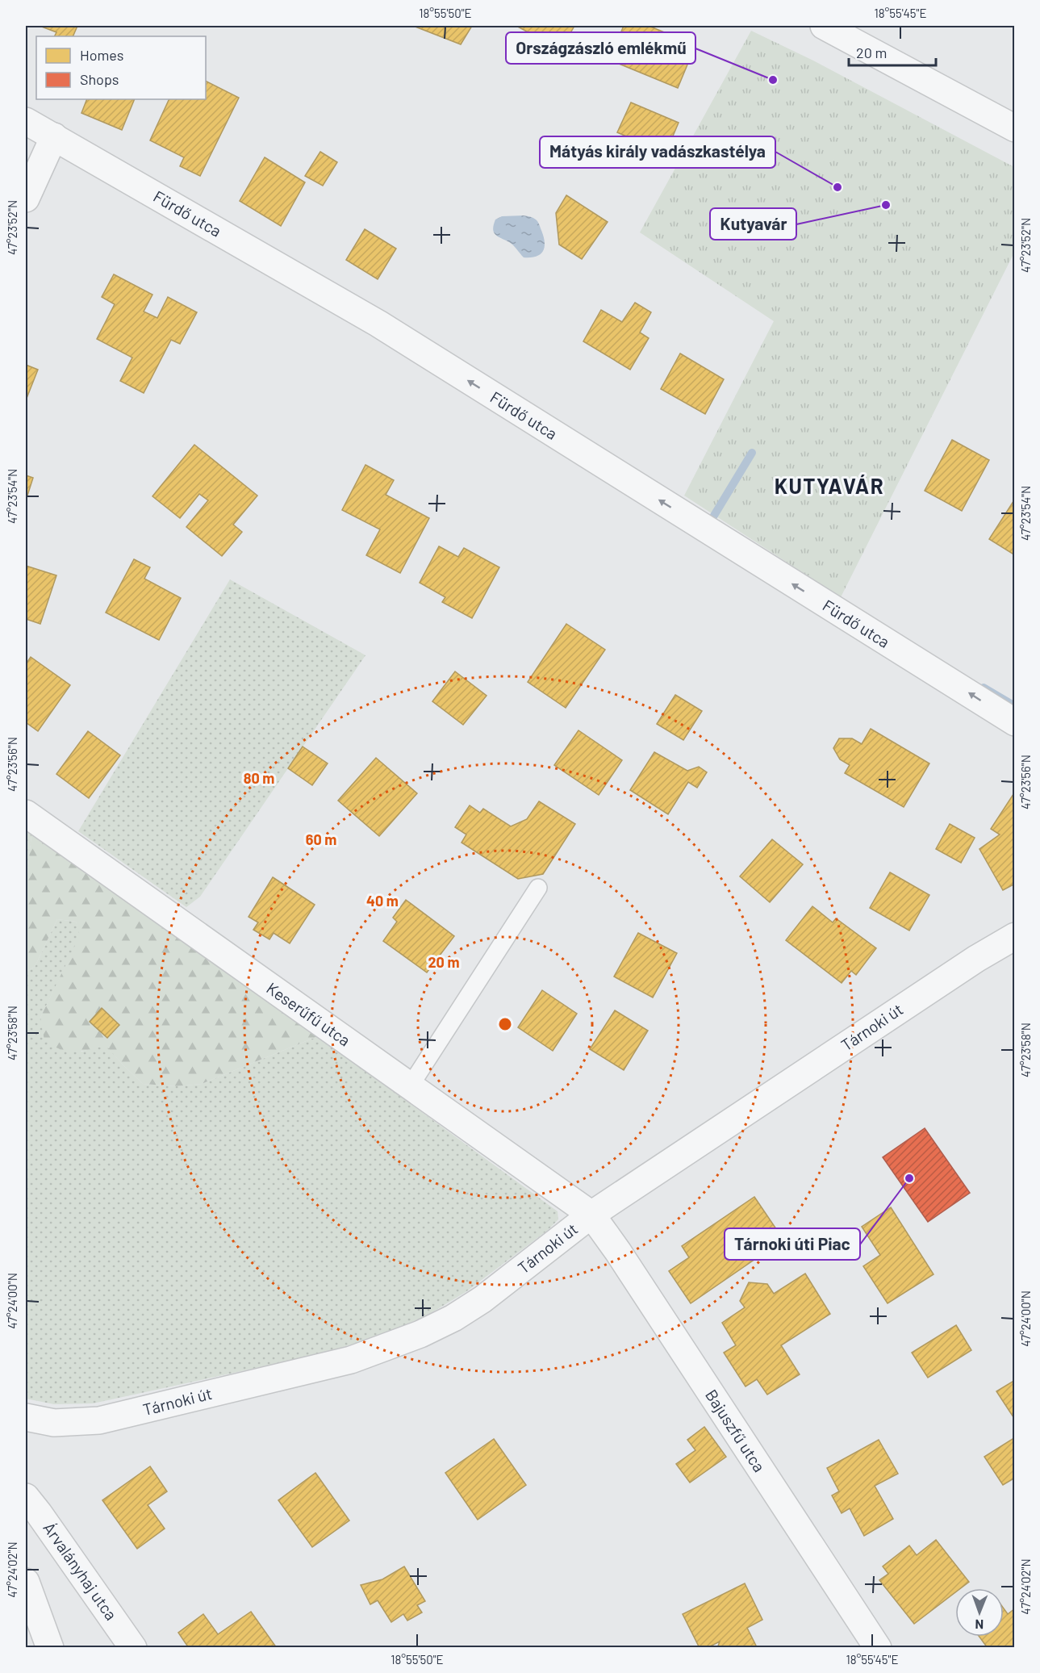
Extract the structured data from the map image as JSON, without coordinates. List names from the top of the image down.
{
  "streets": {
    "street": [
      "Fürdő utca",
      "Keserűfű utca",
      "Tárnoki út",
      "Bajuszfű utca",
      "Árvalányhaj utca"
    ]
  },
  "crossings": [
    ["Keserűfű utca", "Tárnoki út"],
    ["Keserűfű utca", "Bajuszfű utca"],
    ["Tárnoki út", "Bajuszfű utca"]
  ],
  "one_way": ["Fürdő utca"],
  "districts": ["KUTYAVÁR"],
  "places": [
    "Országzászló emlékmű",
    "Mátyás király vadászkastélya",
    "Kutyavár",
    "Tárnoki úti Piac"
  ],
  "legend": ["Homes", "Shops"],
  "scale_bar": "20 m",
  "north": "bottom",
  "coordinates": [
    "18°55'50\"E",
    "18°55'45\"E",
    "47°23'52\"N",
    "47°23'54\"N",
    "47°23'56\"N",
    "47°23'58\"N",
    "47°24'00\"N",
    "47°24'02\"N"
  ],
  "rings": [
    "80 m",
    "60 m",
    "40 m",
    "20 m"
  ]
}
